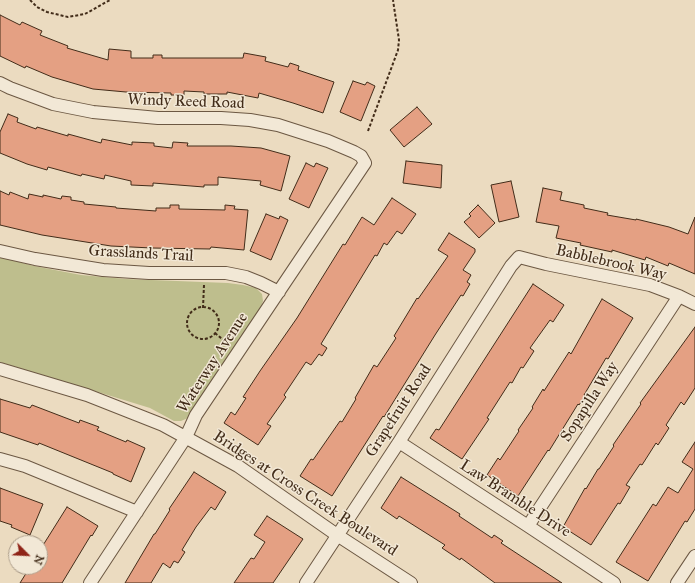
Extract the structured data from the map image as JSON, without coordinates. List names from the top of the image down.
{
  "streets": {
    "street": [
      "Windy Reed Road",
      "Grasslands Trail",
      "Babblebrook Way",
      "Waterway Avenue",
      "Sopapilla Way",
      "Grapefruit Road",
      "Bridges at Cross Creek Boulevard",
      "Law Bramble Drive"
    ]
  },
  "crossings": [
    ["Windy Reed Road", "Waterway Avenue"],
    ["Grasslands Trail", "Waterway Avenue"],
    ["Babblebrook Way", "Sopapilla Way"],
    ["Babblebrook Way", "Grapefruit Road"],
    ["Waterway Avenue", "Bridges at Cross Creek Boulevard"],
    ["Sopapilla Way", "Law Bramble Drive"],
    ["Grapefruit Road", "Bridges at Cross Creek Boulevard"],
    ["Grapefruit Road", "Law Bramble Drive"]
  ],
  "north": "bottom right"
}
